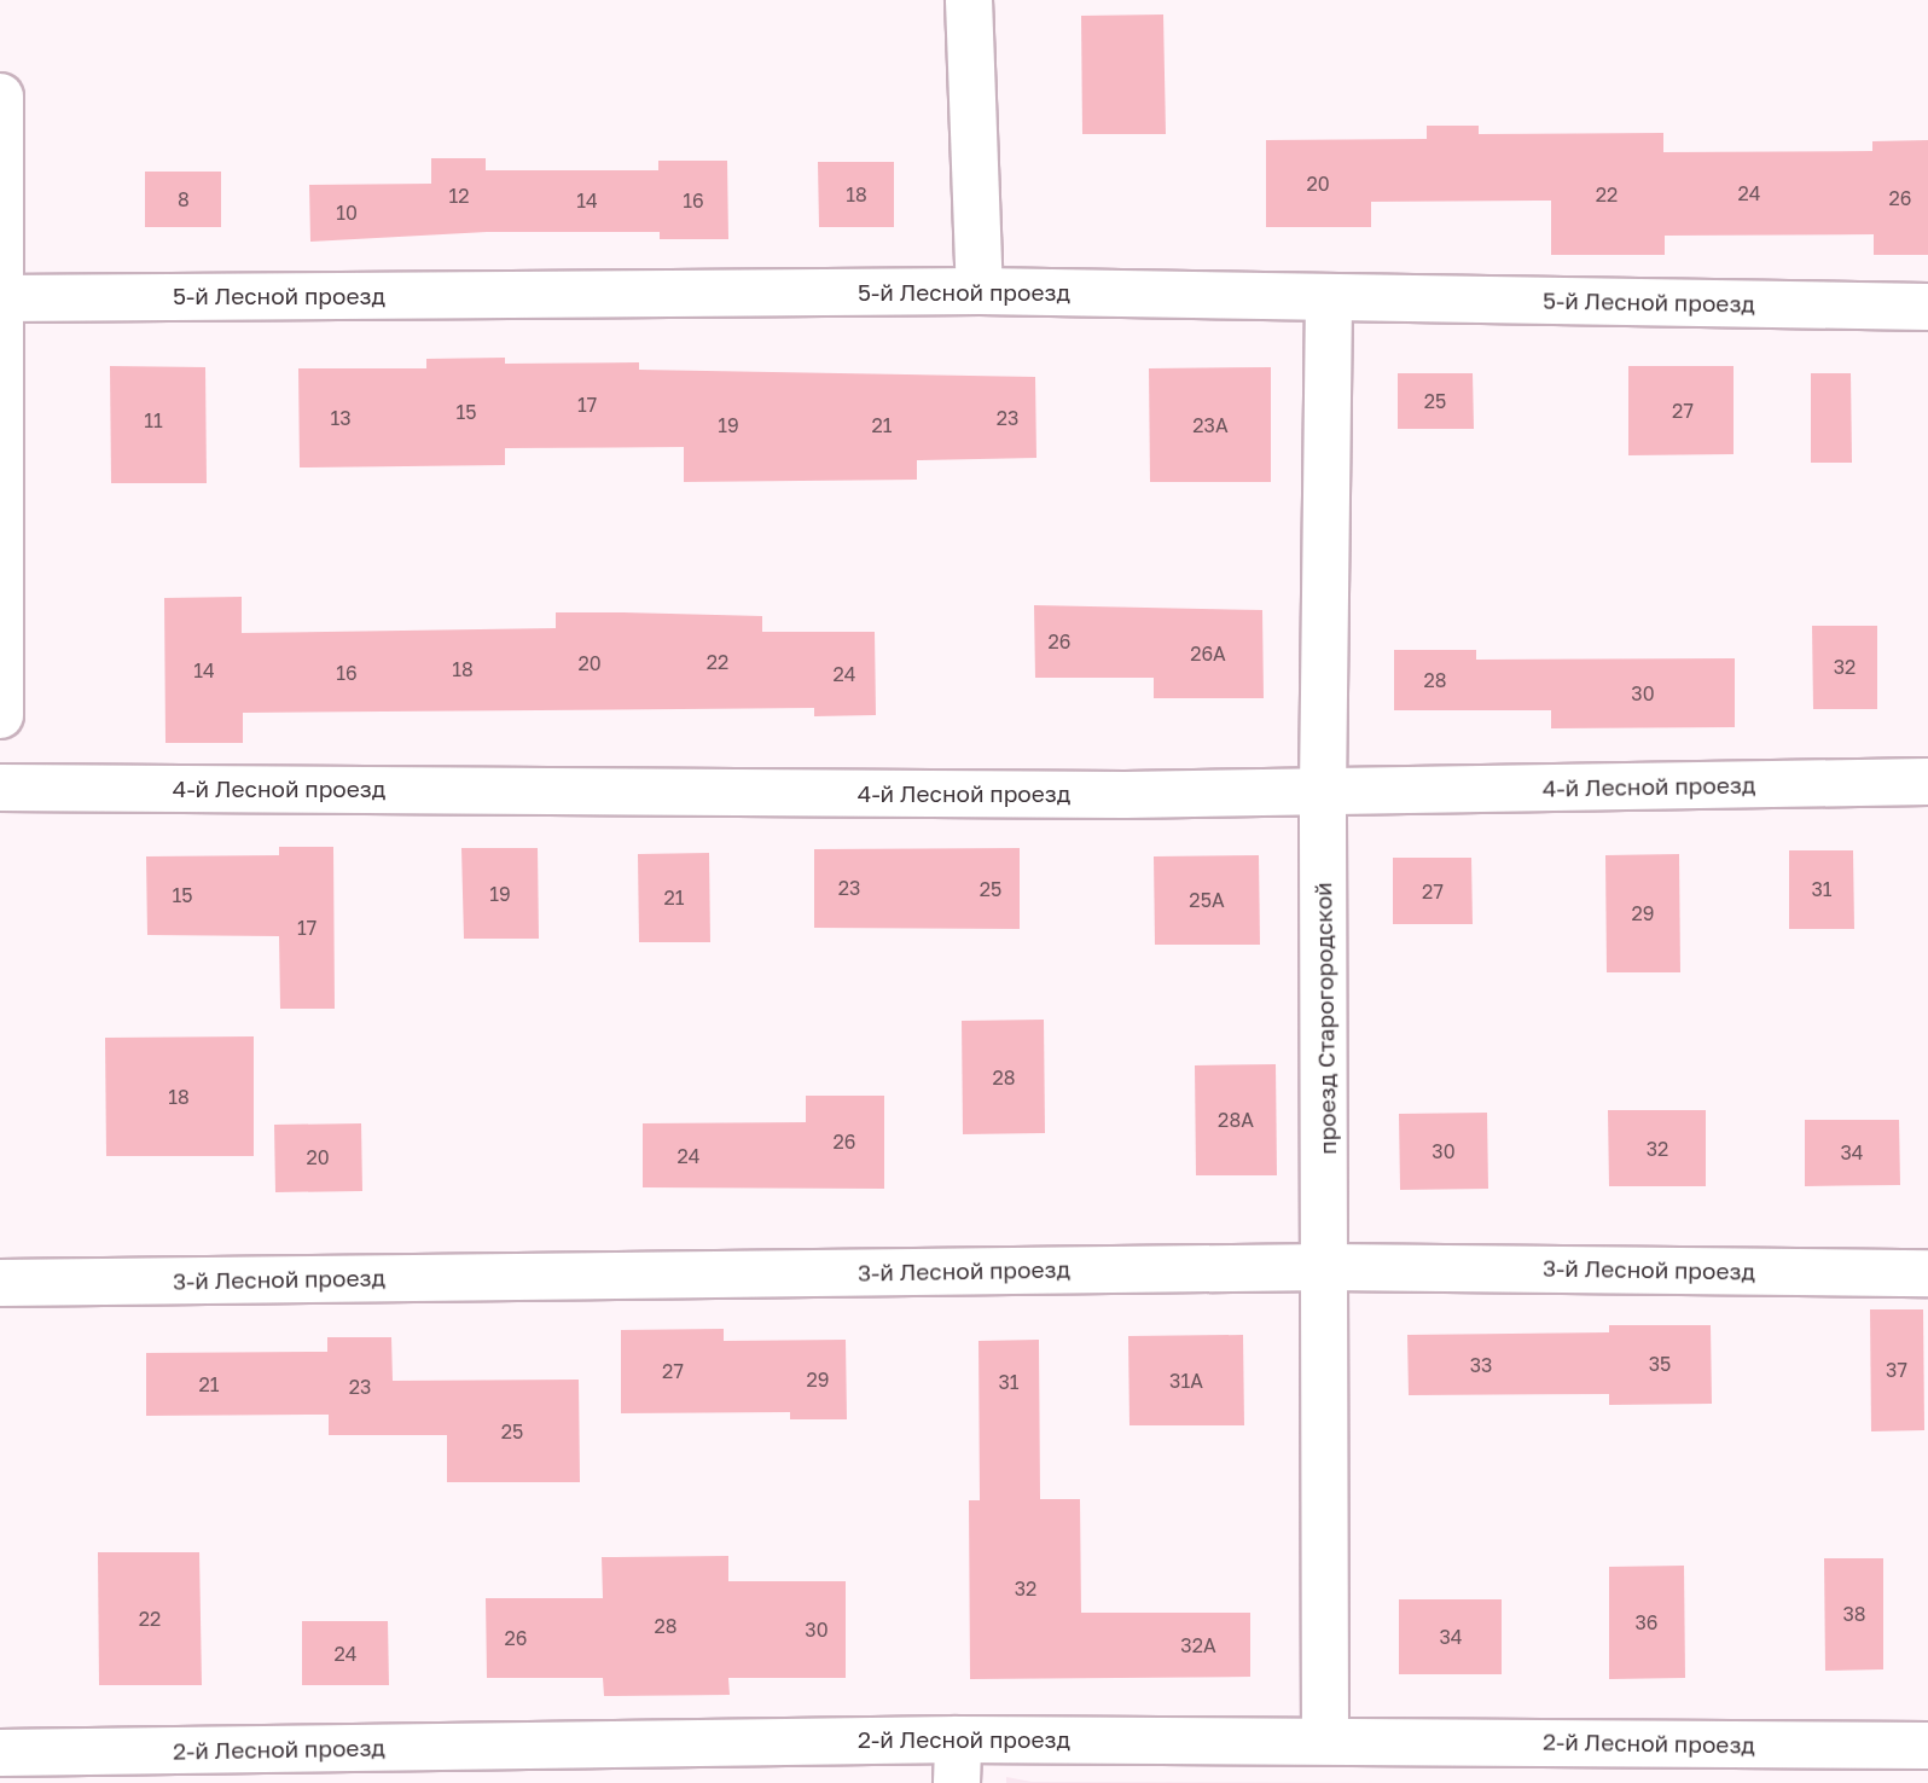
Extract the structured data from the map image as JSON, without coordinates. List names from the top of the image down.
{
  "streets": {
    "street": [
      "5-й Лесной проезд",
      "4-й Лесной проезд",
      "проезд Старогородской",
      "3-й Лесной проезд",
      "2-й Лесной проезд"
    ]
  },
  "crossings": [
    ["5-й Лесной проезд", "проезд Старогородской"],
    ["4-й Лесной проезд", "проезд Старогородской"],
    ["проезд Старогородской", "3-й Лесной проезд"],
    ["проезд Старогородской", "2-й Лесной проезд"]
  ],
  "house_numbers": [
    "20",
    "24",
    "18",
    "22",
    "12",
    "26",
    "8",
    "14",
    "16",
    "10",
    "25",
    "17",
    "27",
    "15",
    "13",
    "23",
    "11",
    "19",
    "21",
    "23А",
    "26",
    "26А",
    "22",
    "20",
    "32",
    "18",
    "14",
    "16",
    "24",
    "28",
    "30",
    "23",
    "25",
    "31",
    "27",
    "19",
    "15",
    "21",
    "25А",
    "29",
    "17",
    "28",
    "18",
    "28А",
    "26",
    "32",
    "30",
    "34",
    "24",
    "20",
    "35",
    "33",
    "37",
    "27",
    "29",
    "31А",
    "31",
    "21",
    "23",
    "25",
    "32",
    "38",
    "22",
    "36",
    "28",
    "30",
    "34",
    "26",
    "32А",
    "24"
  ]
}
